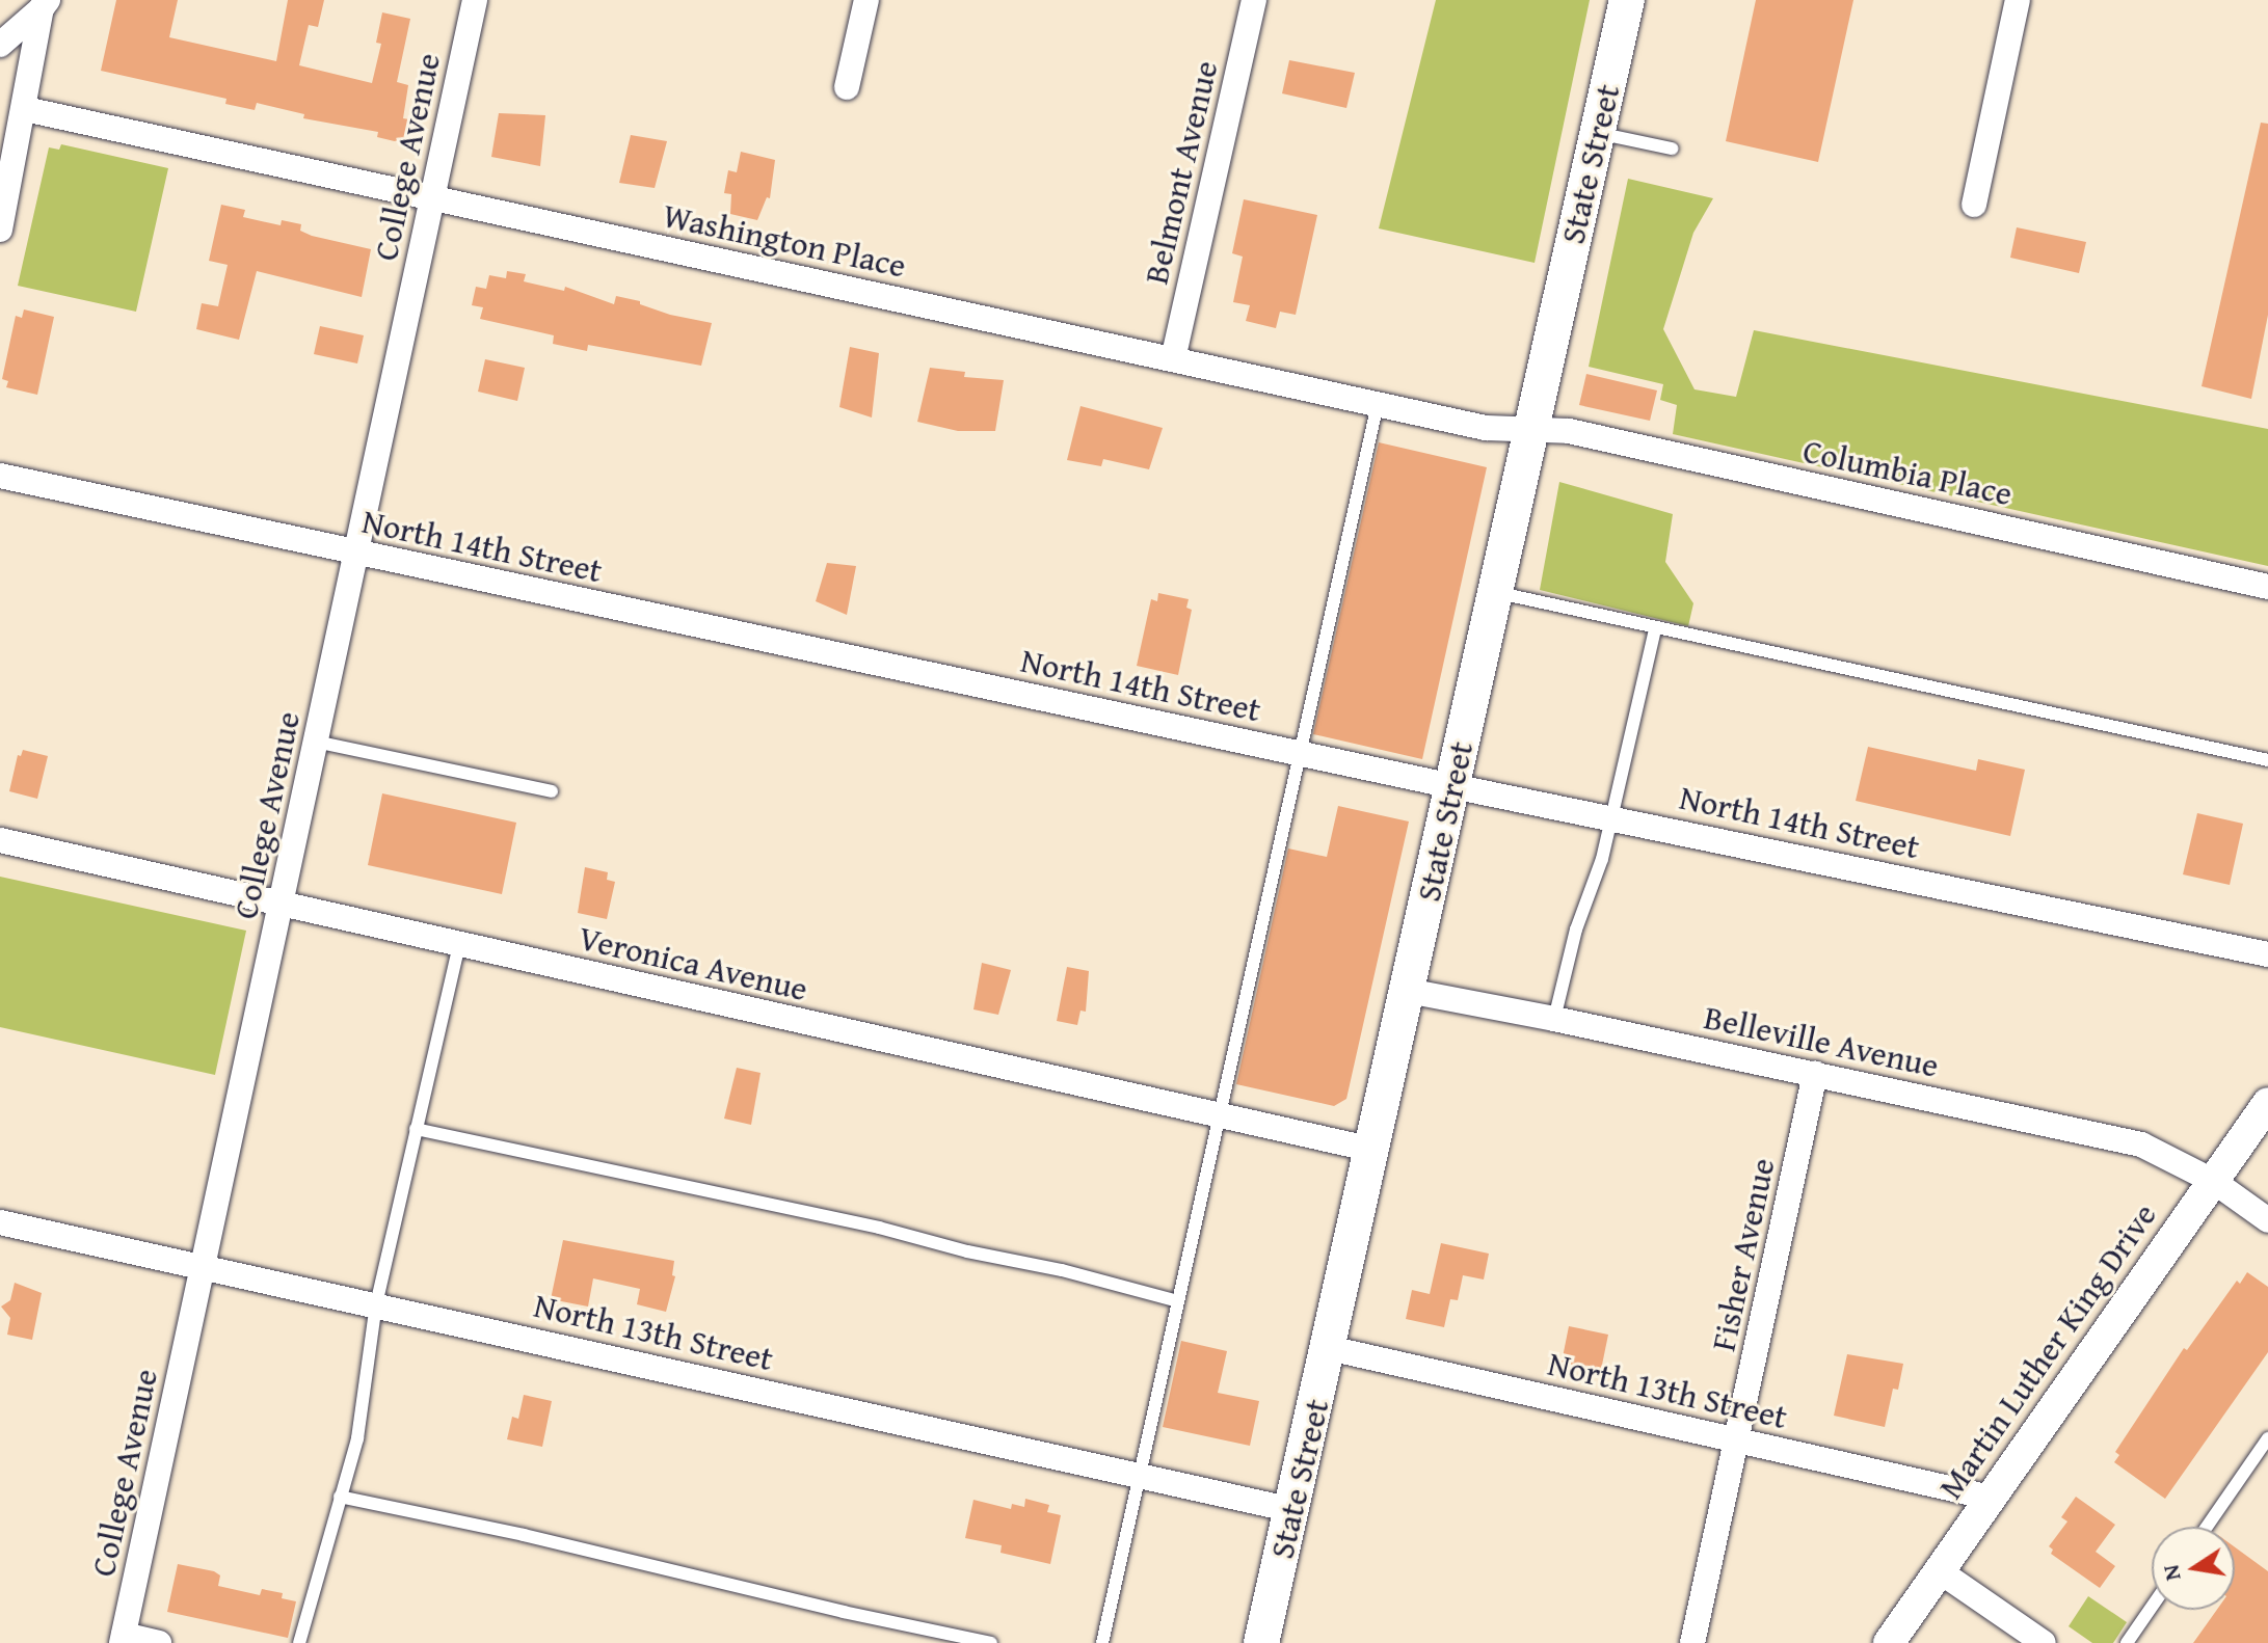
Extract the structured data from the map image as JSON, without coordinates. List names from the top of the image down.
{
  "streets": {
    "main road": ["State Street"],
    "street": [
      "College Avenue",
      "Belmont Avenue",
      "Washington Place",
      "Columbia Place",
      "North 14th Street",
      "Veronica Avenue",
      "Belleville Avenue",
      "Fisher Avenue",
      "North 13th Street",
      "Martin Luther King Drive"
    ]
  },
  "crossings": [
    ["College Avenue", "Washington Place"],
    ["College Avenue", "North 14th Street"],
    ["College Avenue", "Veronica Avenue"],
    ["College Avenue", "North 13th Street"],
    ["State Street", "Washington Place"],
    ["State Street", "Columbia Place"],
    ["State Street", "North 14th Street"],
    ["State Street", "Veronica Avenue"],
    ["State Street", "Belleville Avenue"],
    ["State Street", "North 13th Street"],
    ["Belmont Avenue", "Washington Place"],
    ["Washington Place", "Columbia Place"],
    ["Belleville Avenue", "Fisher Avenue"],
    ["Belleville Avenue", "Martin Luther King Drive"],
    ["Fisher Avenue", "North 13th Street"],
    ["North 13th Street", "Martin Luther King Drive"]
  ],
  "north": "left"
}
